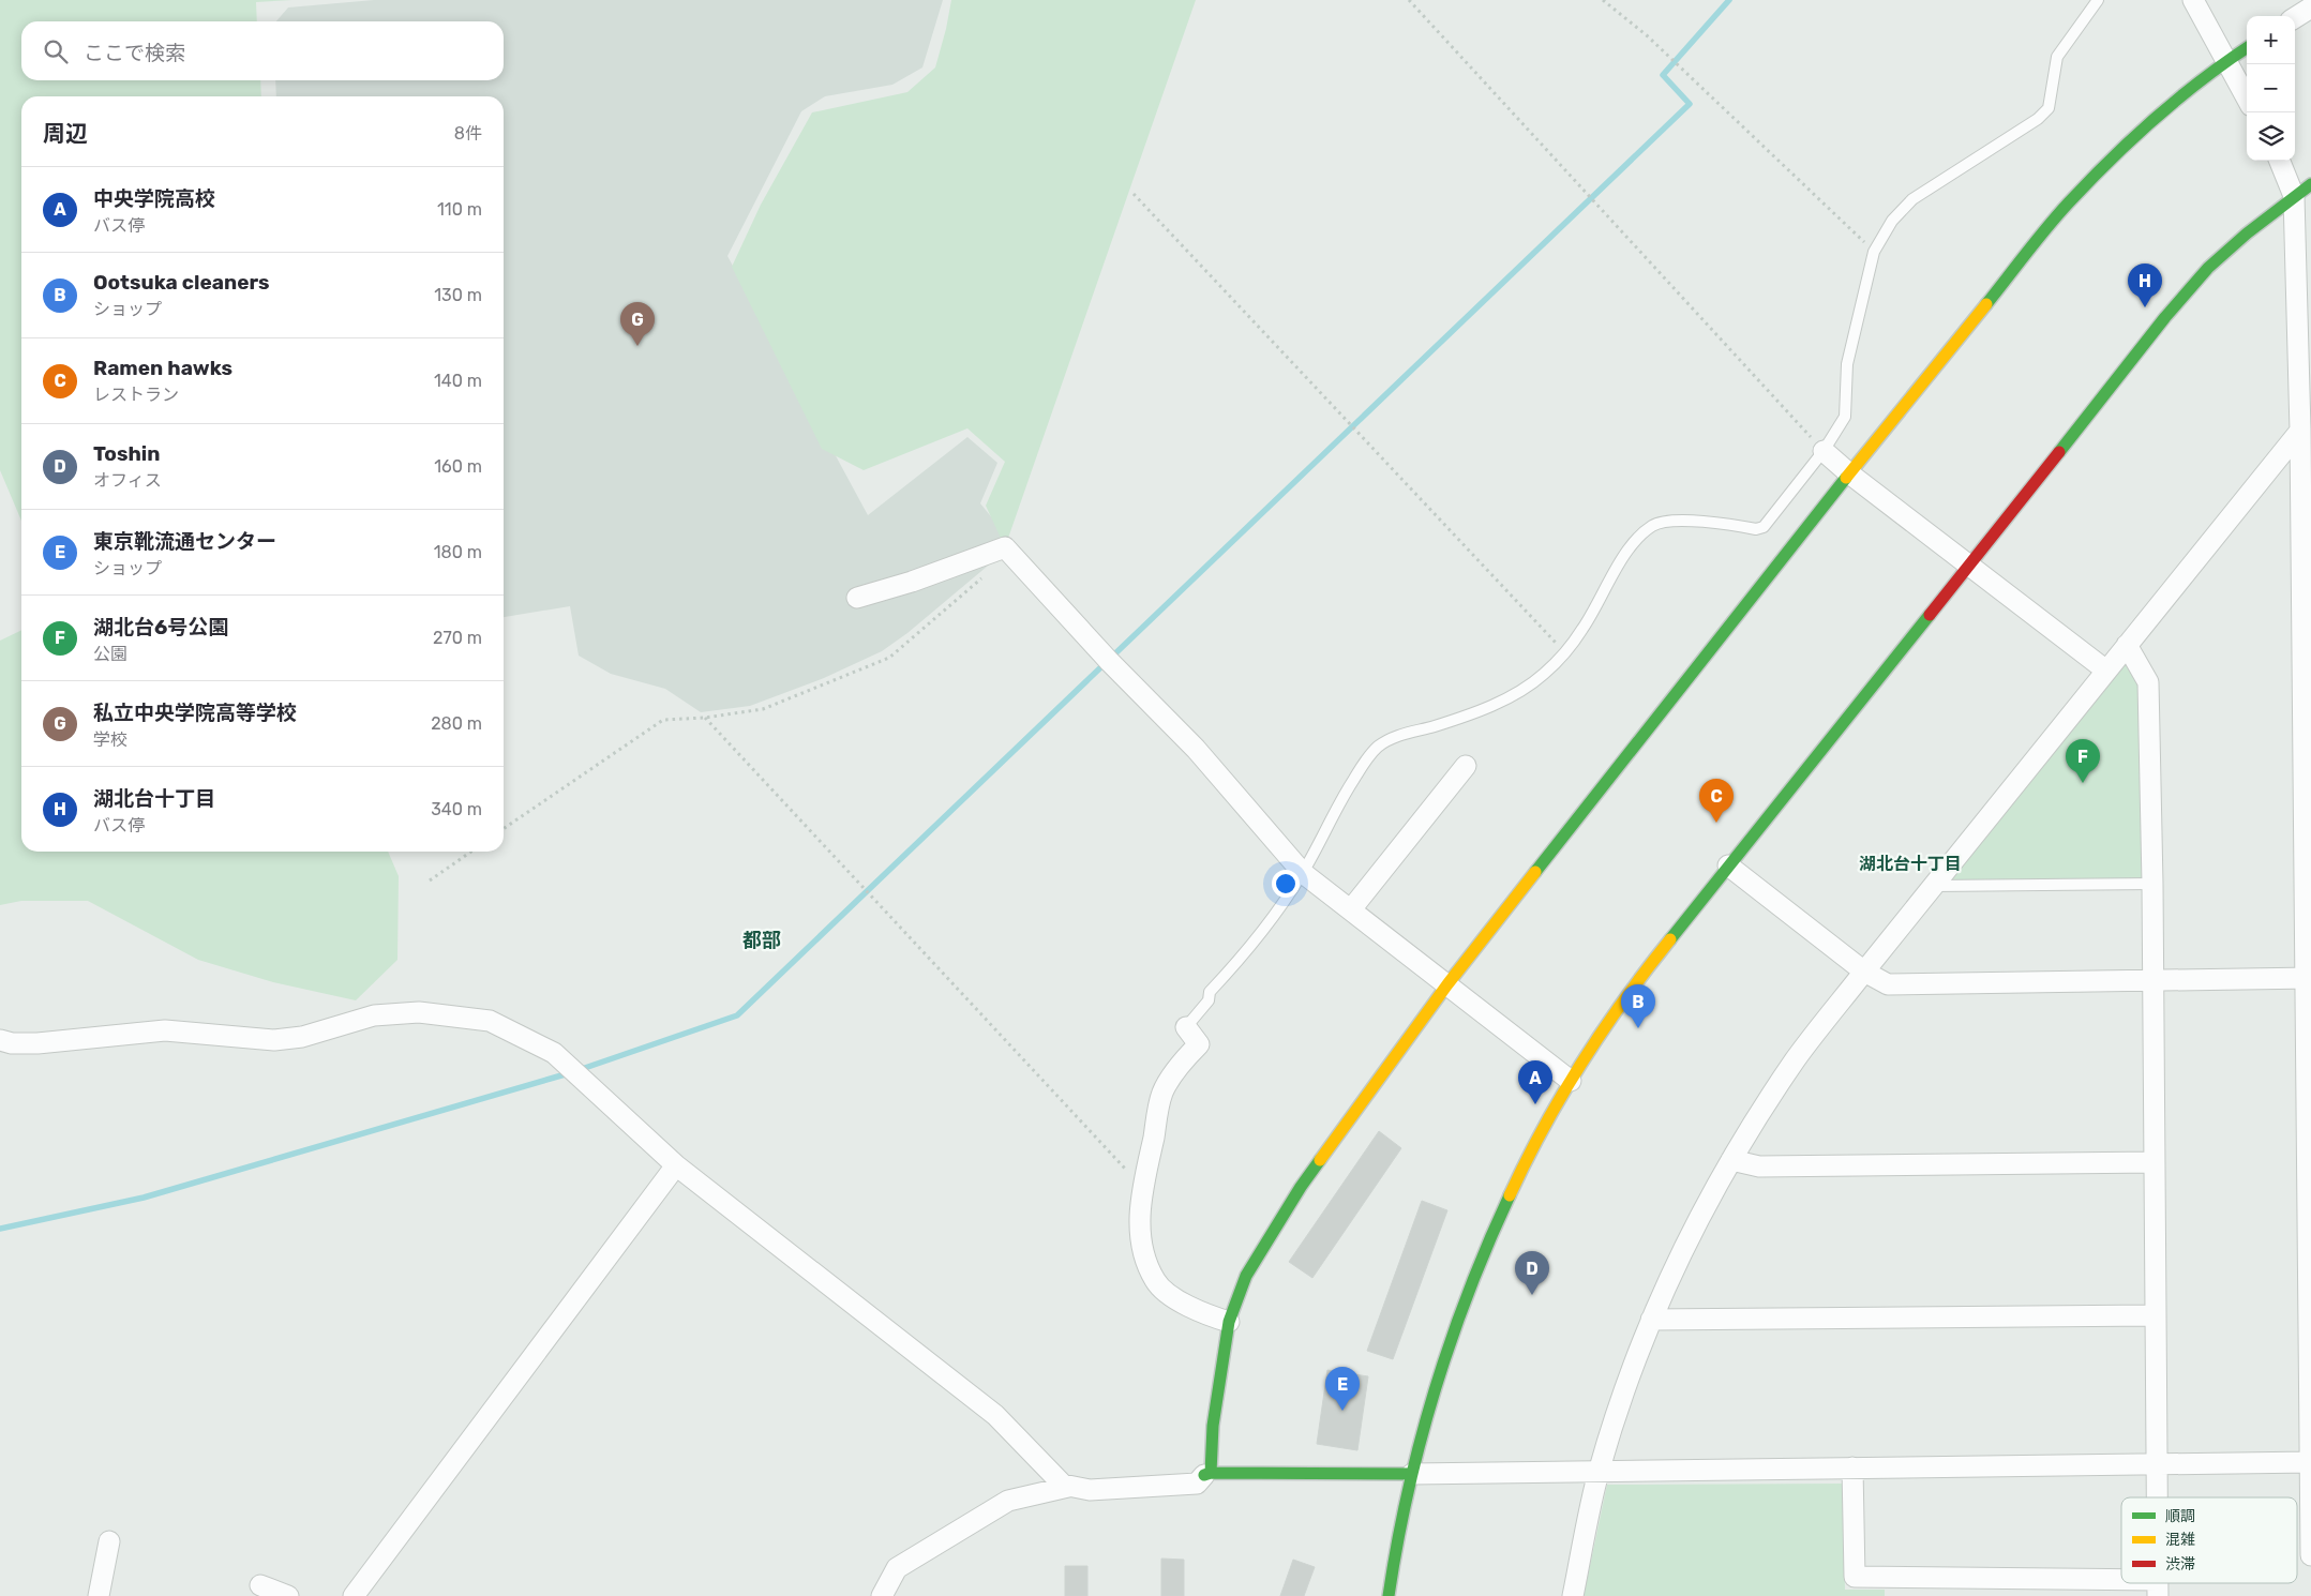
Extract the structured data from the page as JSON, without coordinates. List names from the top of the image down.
{
  "districts": ["湖北台十丁目", "都部"],
  "legend": ["順調", "混雑", "渋滞"],
  "page": {
    "map_buttons": ["+", "−"],
    "search": "ここで検索",
    "heading": ["周辺", "8件"],
    "list": [
      {
        "mark": "A",
        "name": "中央学院高校",
        "note": "バス停",
        "value": "110 m"
      },
      {
        "mark": "B",
        "name": "Ootsuka cleaners",
        "note": "ショップ",
        "value": "130 m"
      },
      {
        "mark": "C",
        "name": "Ramen hawks",
        "note": "レストラン",
        "value": "140 m"
      },
      {
        "mark": "D",
        "name": "Toshin",
        "note": "オフィス",
        "value": "160 m"
      },
      {
        "mark": "E",
        "name": "東京靴流通センター",
        "note": "ショップ",
        "value": "180 m"
      },
      {
        "mark": "F",
        "name": "湖北台6号公園",
        "note": "公園",
        "value": "270 m"
      },
      {
        "mark": "G",
        "name": "私立中央学院高等学校",
        "note": "学校",
        "value": "280 m"
      },
      {
        "mark": "H",
        "name": "湖北台十丁目",
        "note": "バス停",
        "value": "340 m"
      }
    ],
    "pins": [
      "H",
      "G",
      "F",
      "C",
      "B",
      "A",
      "D",
      "E"
    ]
  }
}
